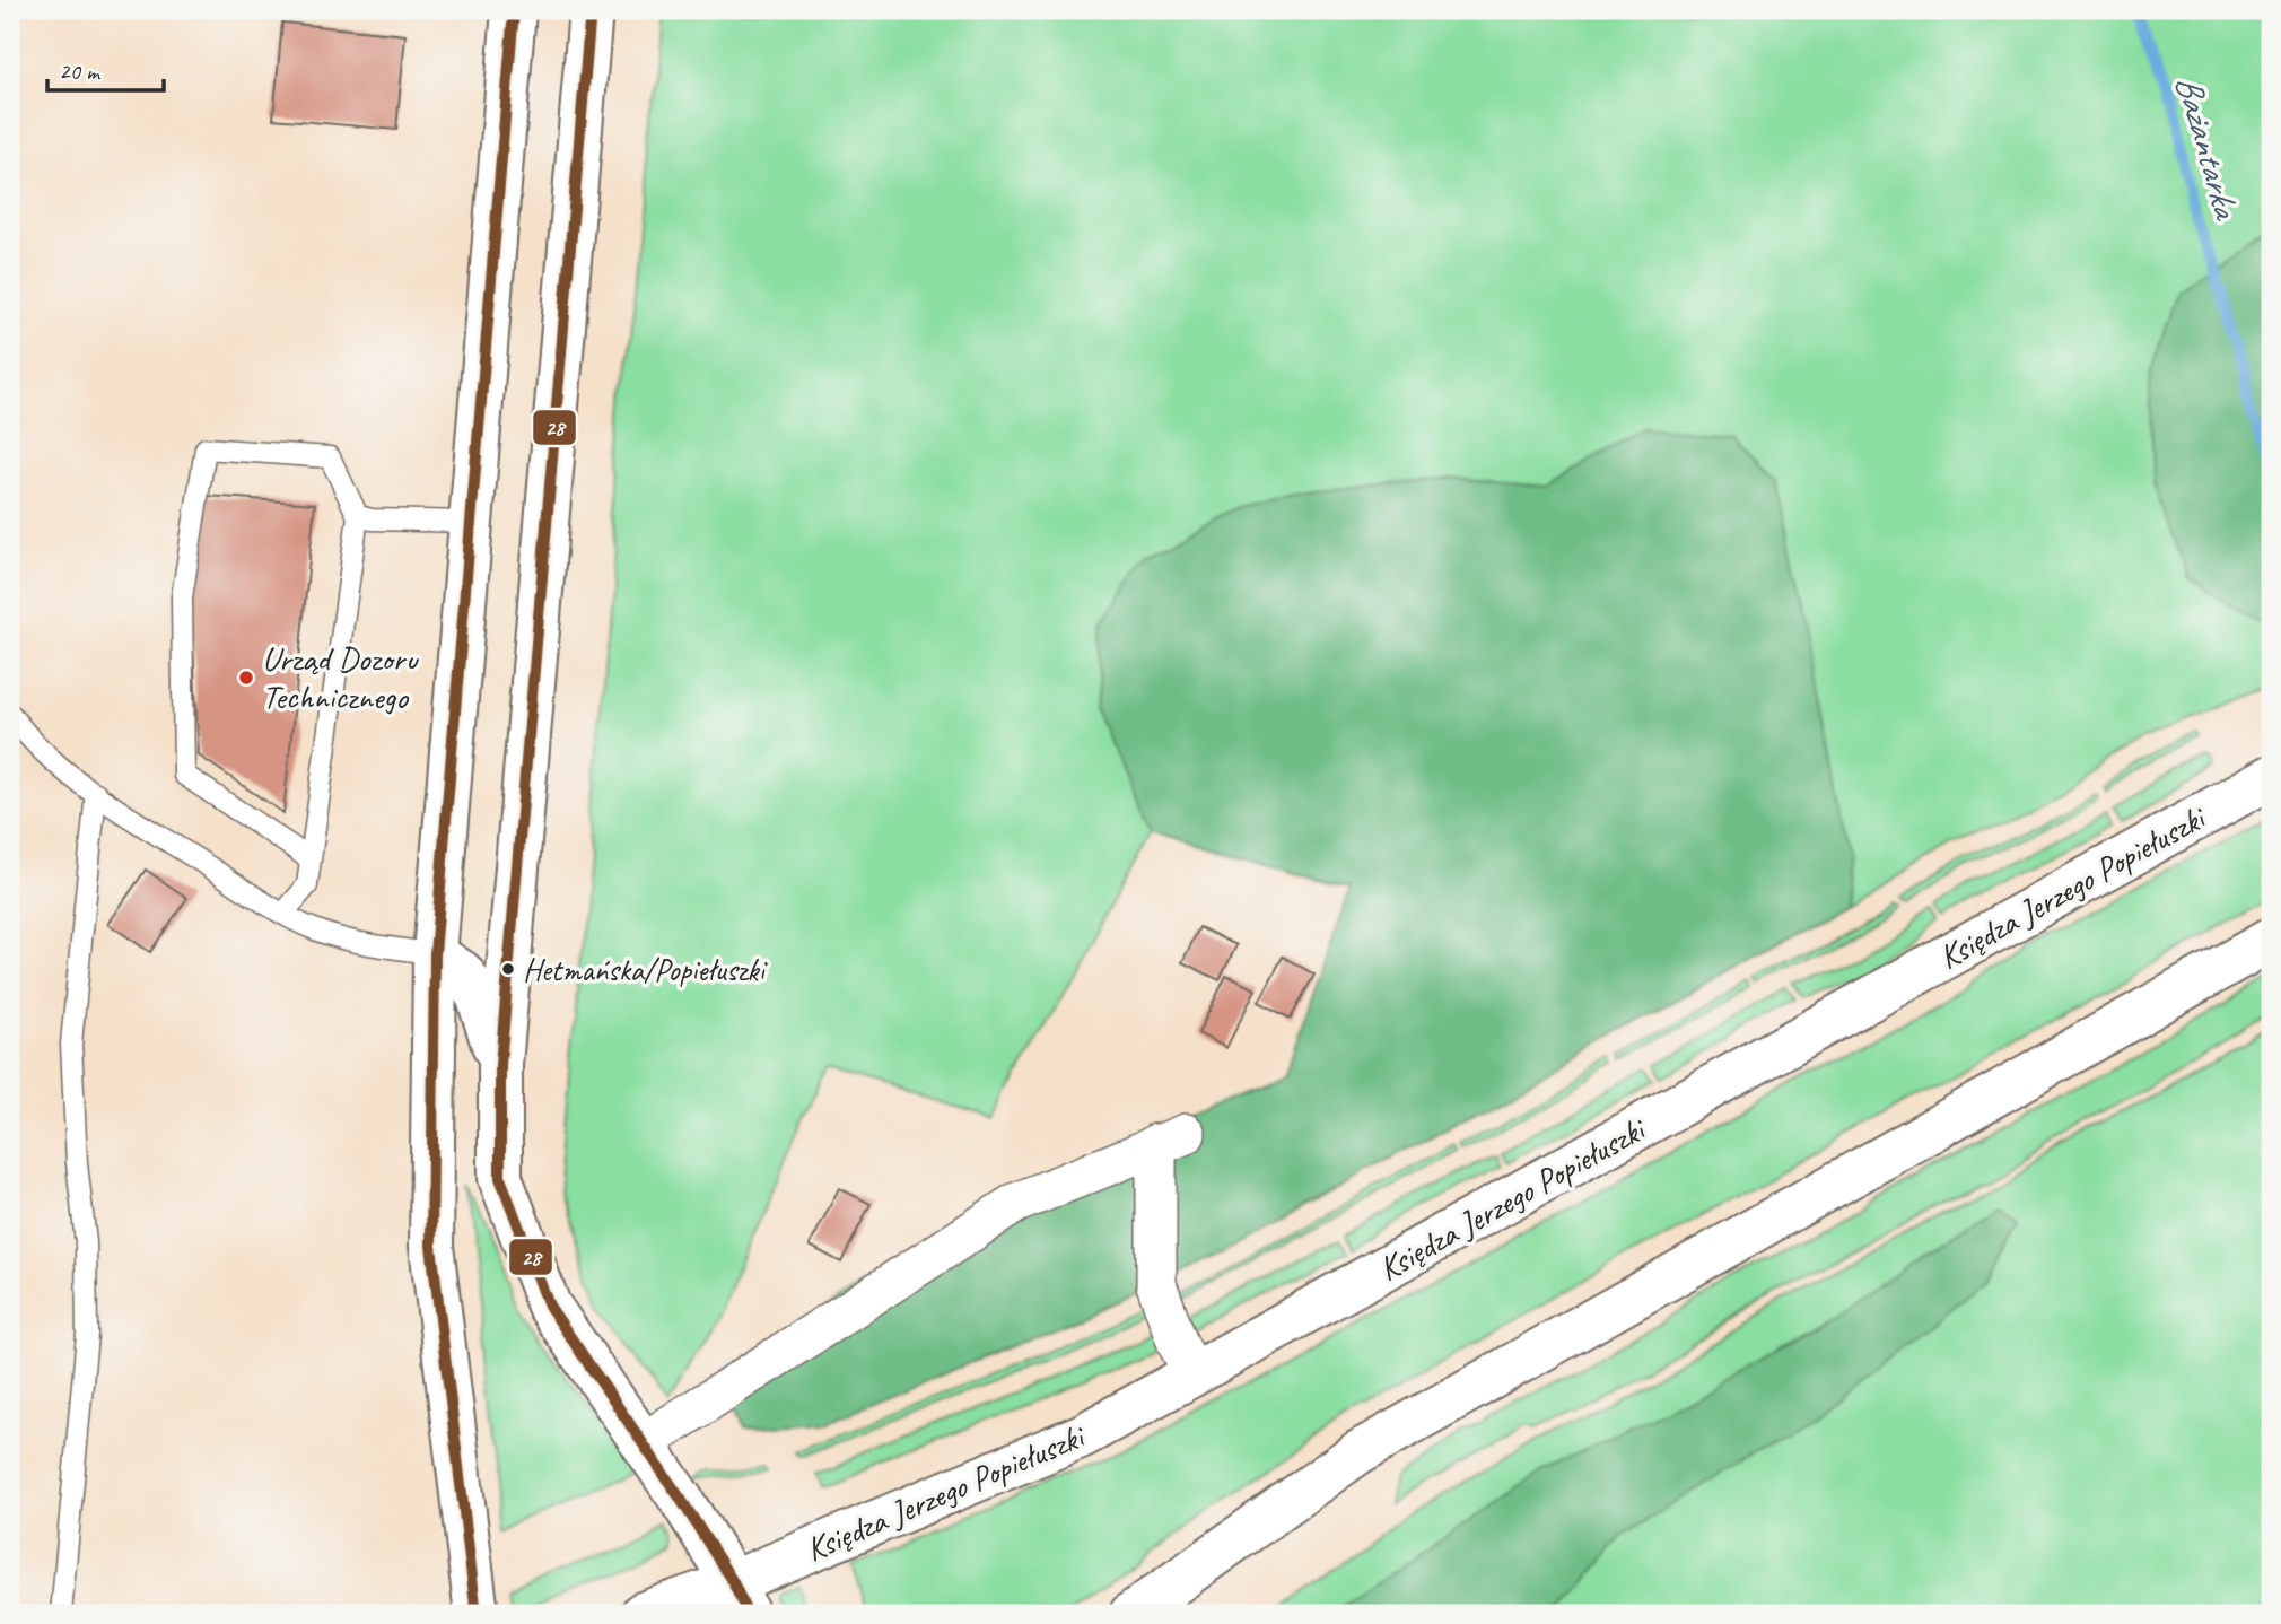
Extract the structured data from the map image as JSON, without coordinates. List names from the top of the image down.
{
  "streets": {
    "main road": ["Księdza Jerzego Popiełuszki"]
  },
  "water": ["Bażantarka"],
  "places": ["Urząd Dozoru Technicznego", "Hetmańska/Popiełuszki"],
  "lines": ["transit line 28"],
  "scale_bar": "20 m"
}
